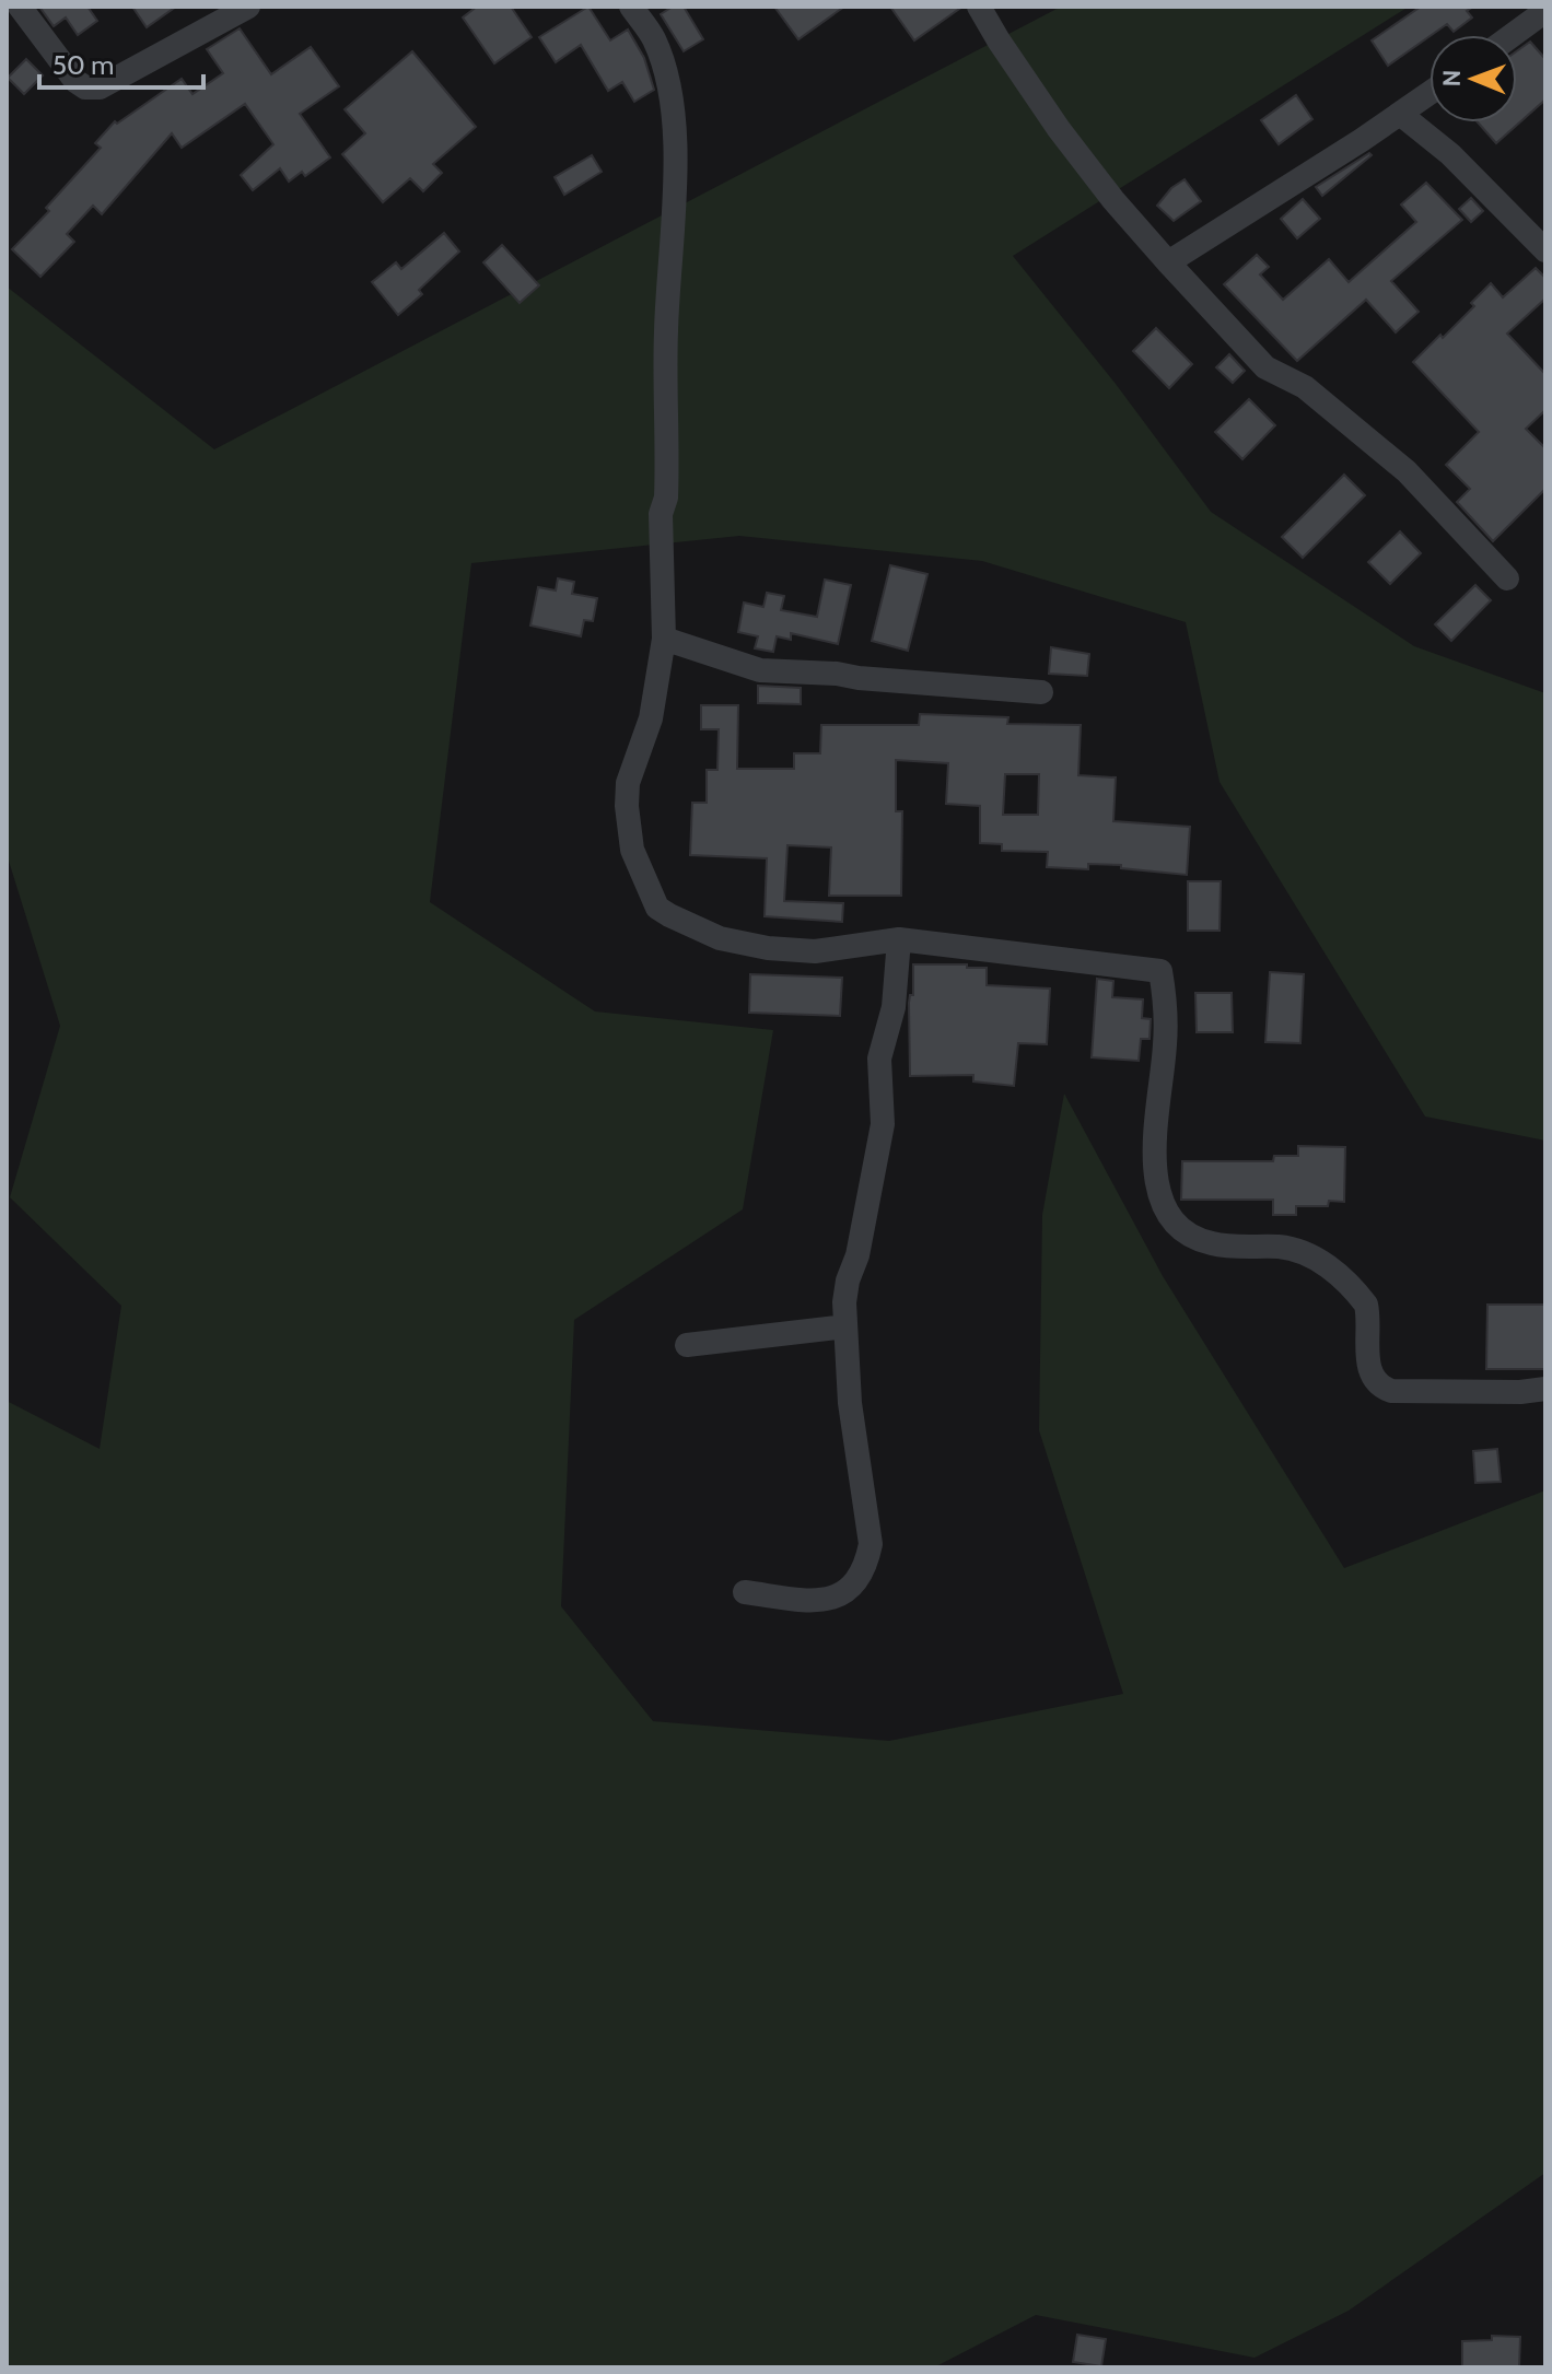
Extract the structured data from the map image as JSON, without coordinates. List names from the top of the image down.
{
  "scale_bar": "50 m",
  "north": "left"
}
